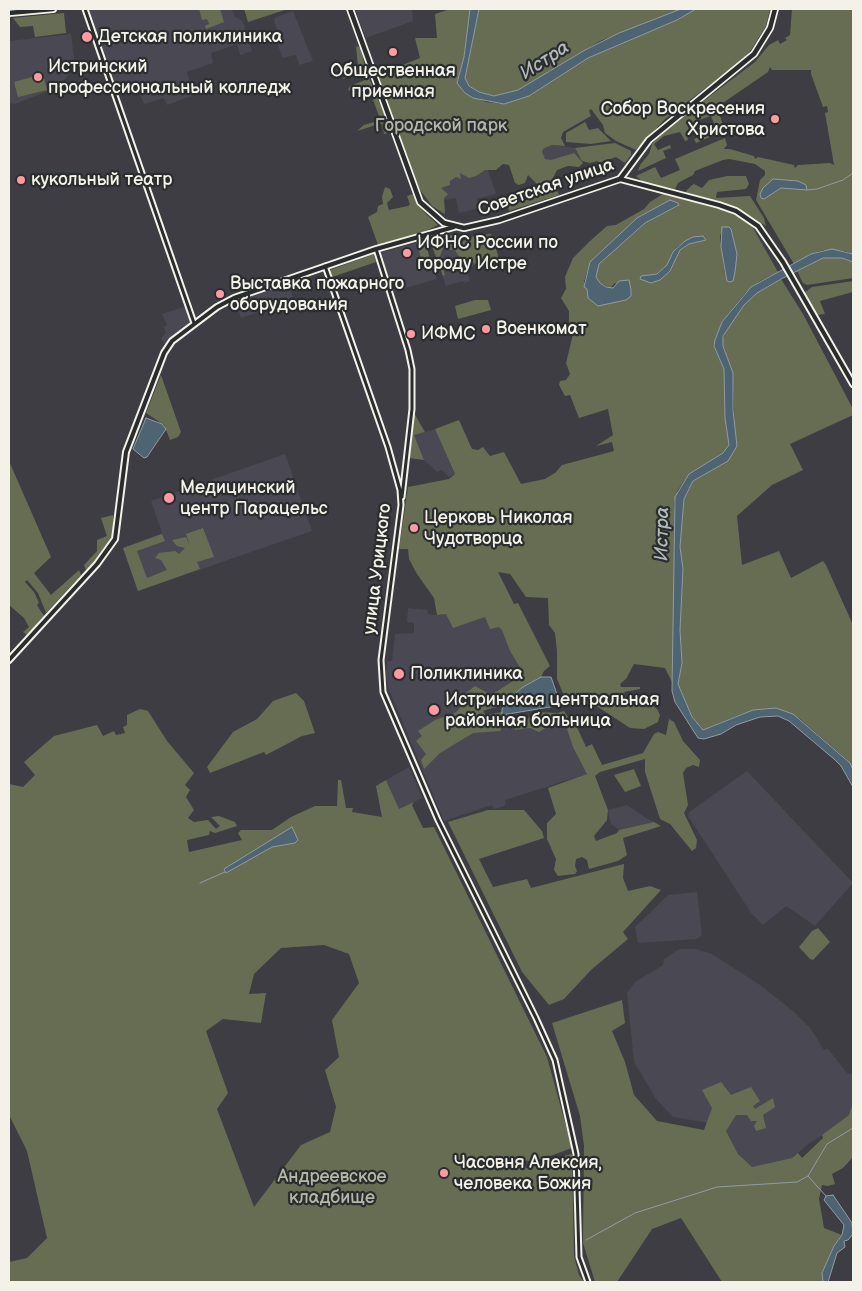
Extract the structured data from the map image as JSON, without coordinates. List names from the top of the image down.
{
  "streets": {
    "main road": ["Советская улица"],
    "street": ["улица Урицкого"]
  },
  "crossings": [
    ["Советская улица", "улица Урицкого"]
  ],
  "water": ["Истра"],
  "parks": ["Городской парк", "Андреевское кладбище"],
  "places": [
    "Детская поликлиника",
    "Общественная приемная",
    "Истринский профессиональный колледж",
    "Собор Воскресения Христова",
    "кукольный театр",
    "ИФНС России по городу Истре",
    "Выставка пожарного оборудования",
    "Военкомат",
    "ИФМС",
    "Медицинский центр Парацельс",
    "Церковь Николая Чудотворца",
    "Поликлиника",
    "Истринская центральная районная больница",
    "Часовня Алексия, человека Божия"
  ]
}
